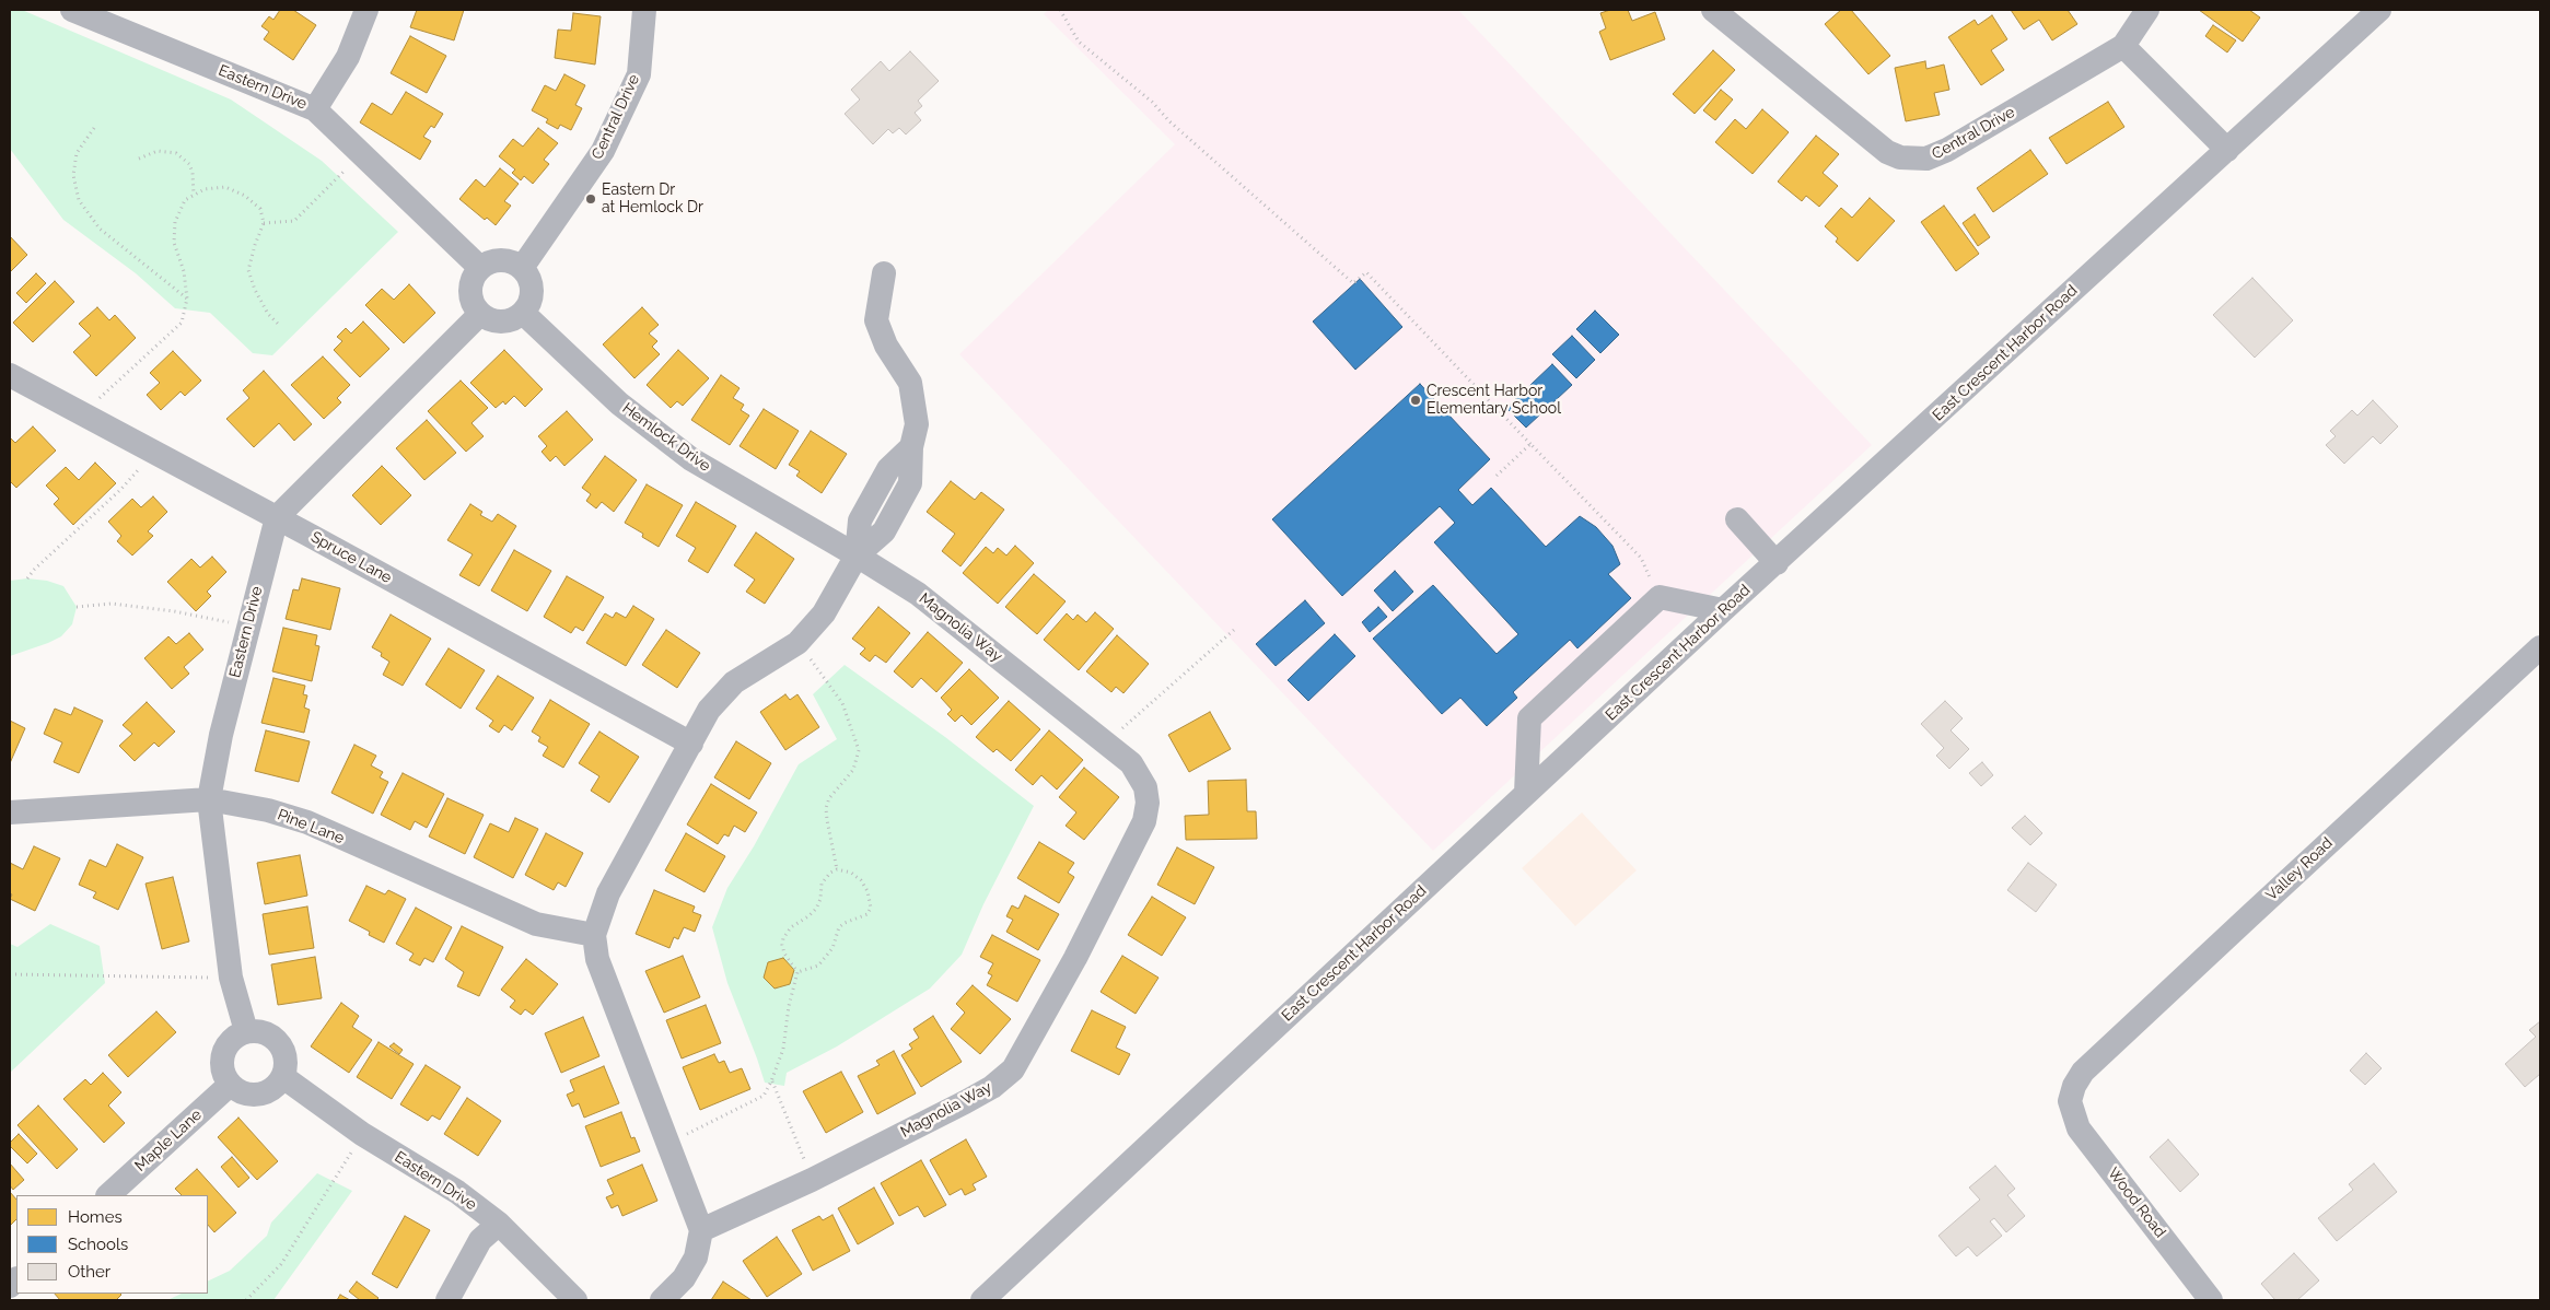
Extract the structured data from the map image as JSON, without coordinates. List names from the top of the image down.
{
  "streets": {
    "street": [
      "Eastern Drive",
      "Central Drive",
      "East Crescent Harbor Road",
      "Hemlock Drive",
      "Spruce Lane",
      "Magnolia Way",
      "Pine Lane",
      "Valley Road",
      "Maple Lane",
      "Wood Road"
    ]
  },
  "crossings": [
    ["Eastern Drive", "Central Drive"],
    ["Eastern Drive", "Hemlock Drive"],
    ["Eastern Drive", "Spruce Lane"],
    ["Eastern Drive", "Pine Lane"],
    ["Eastern Drive", "Maple Lane"],
    ["Central Drive", "Hemlock Drive"],
    ["Hemlock Drive", "Magnolia Way"],
    ["Valley Road", "Wood Road"]
  ],
  "places": ["Eastern Dr at Hemlock Dr", "Crescent Harbor Elementary School"],
  "legend": ["Homes", "Schools", "Other"]
}
